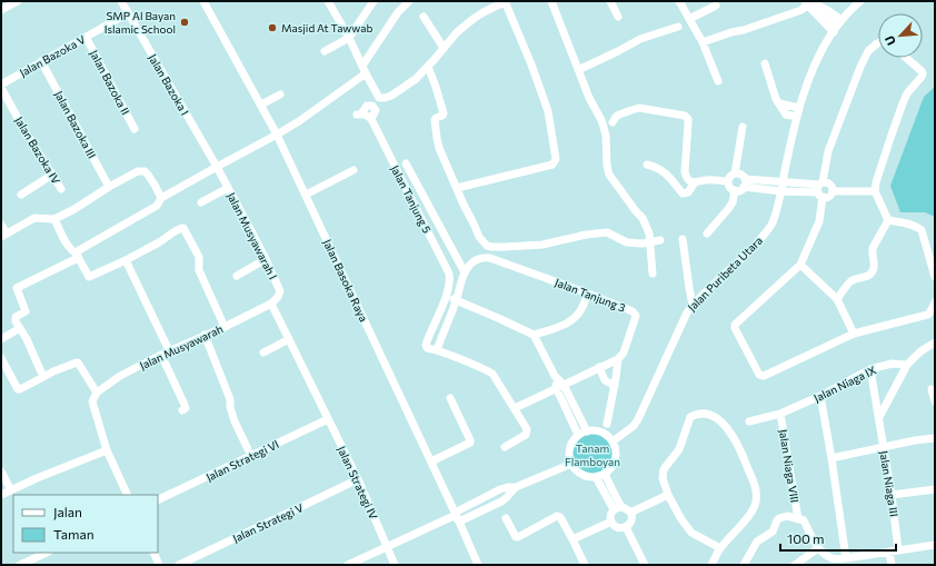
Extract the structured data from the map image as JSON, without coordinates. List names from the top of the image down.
{
  "streets": {
    "street": [
      "Jalan Bazoka V",
      "Jalan Bazoka II",
      "Jalan Bazoka I",
      "Jalan Bazoka III",
      "Jalan Bazoka IV",
      "Jalan Tanjung 5",
      "Jalan Musyawarah I",
      "Jalan Puribeta Utara",
      "Jalan Basoka Raya",
      "Jalan Tanjung 3",
      "Jalan Musyawarah",
      "Jalan Niaga IX",
      "Jalan Strategi VI",
      "Jalan Niaga VIII",
      "Jalan Strategi IV",
      "Jalan Niaga III",
      "Jalan Strategi V"
    ]
  },
  "crossings": [
    ["Jalan Bazoka V", "Jalan Bazoka II"],
    ["Jalan Bazoka V", "Jalan Bazoka I"],
    ["Jalan Bazoka V", "Jalan Bazoka III"],
    ["Jalan Bazoka V", "Jalan Bazoka IV"],
    ["Jalan Bazoka I", "Jalan Musyawarah I"],
    ["Jalan Tanjung 5", "Jalan Tanjung 3"],
    ["Jalan Musyawarah I", "Jalan Musyawarah"],
    ["Jalan Musyawarah I", "Jalan Strategi IV"],
    ["Jalan Musyawarah", "Jalan Strategi IV"],
    ["Jalan Niaga IX", "Jalan Niaga VIII"],
    ["Jalan Niaga IX", "Jalan Niaga III"],
    ["Jalan Strategi VI", "Jalan Strategi IV"],
    ["Jalan Strategi IV", "Jalan Strategi V"]
  ],
  "parks": ["Tanam Flamboyan"],
  "places": ["SMP Al Bayan Islamic School", "Masjid At Tawwab"],
  "legend": ["Jalan", "Taman"],
  "scale_bar": "100 m",
  "north": "bottom left"
}
